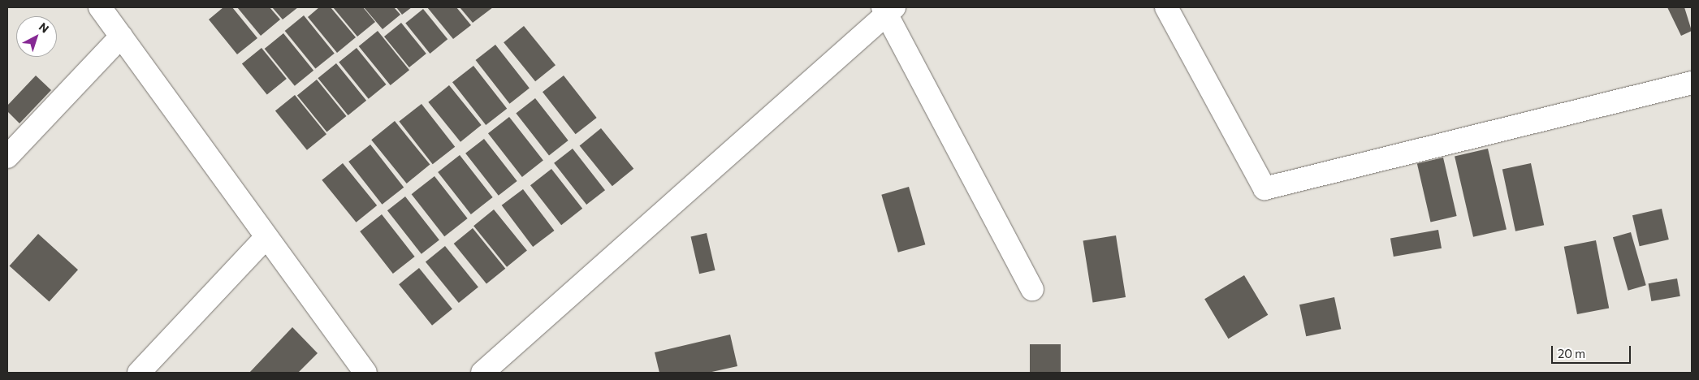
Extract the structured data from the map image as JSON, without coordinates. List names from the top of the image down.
{
  "scale_bar": "20 m",
  "north": "top right"
}
